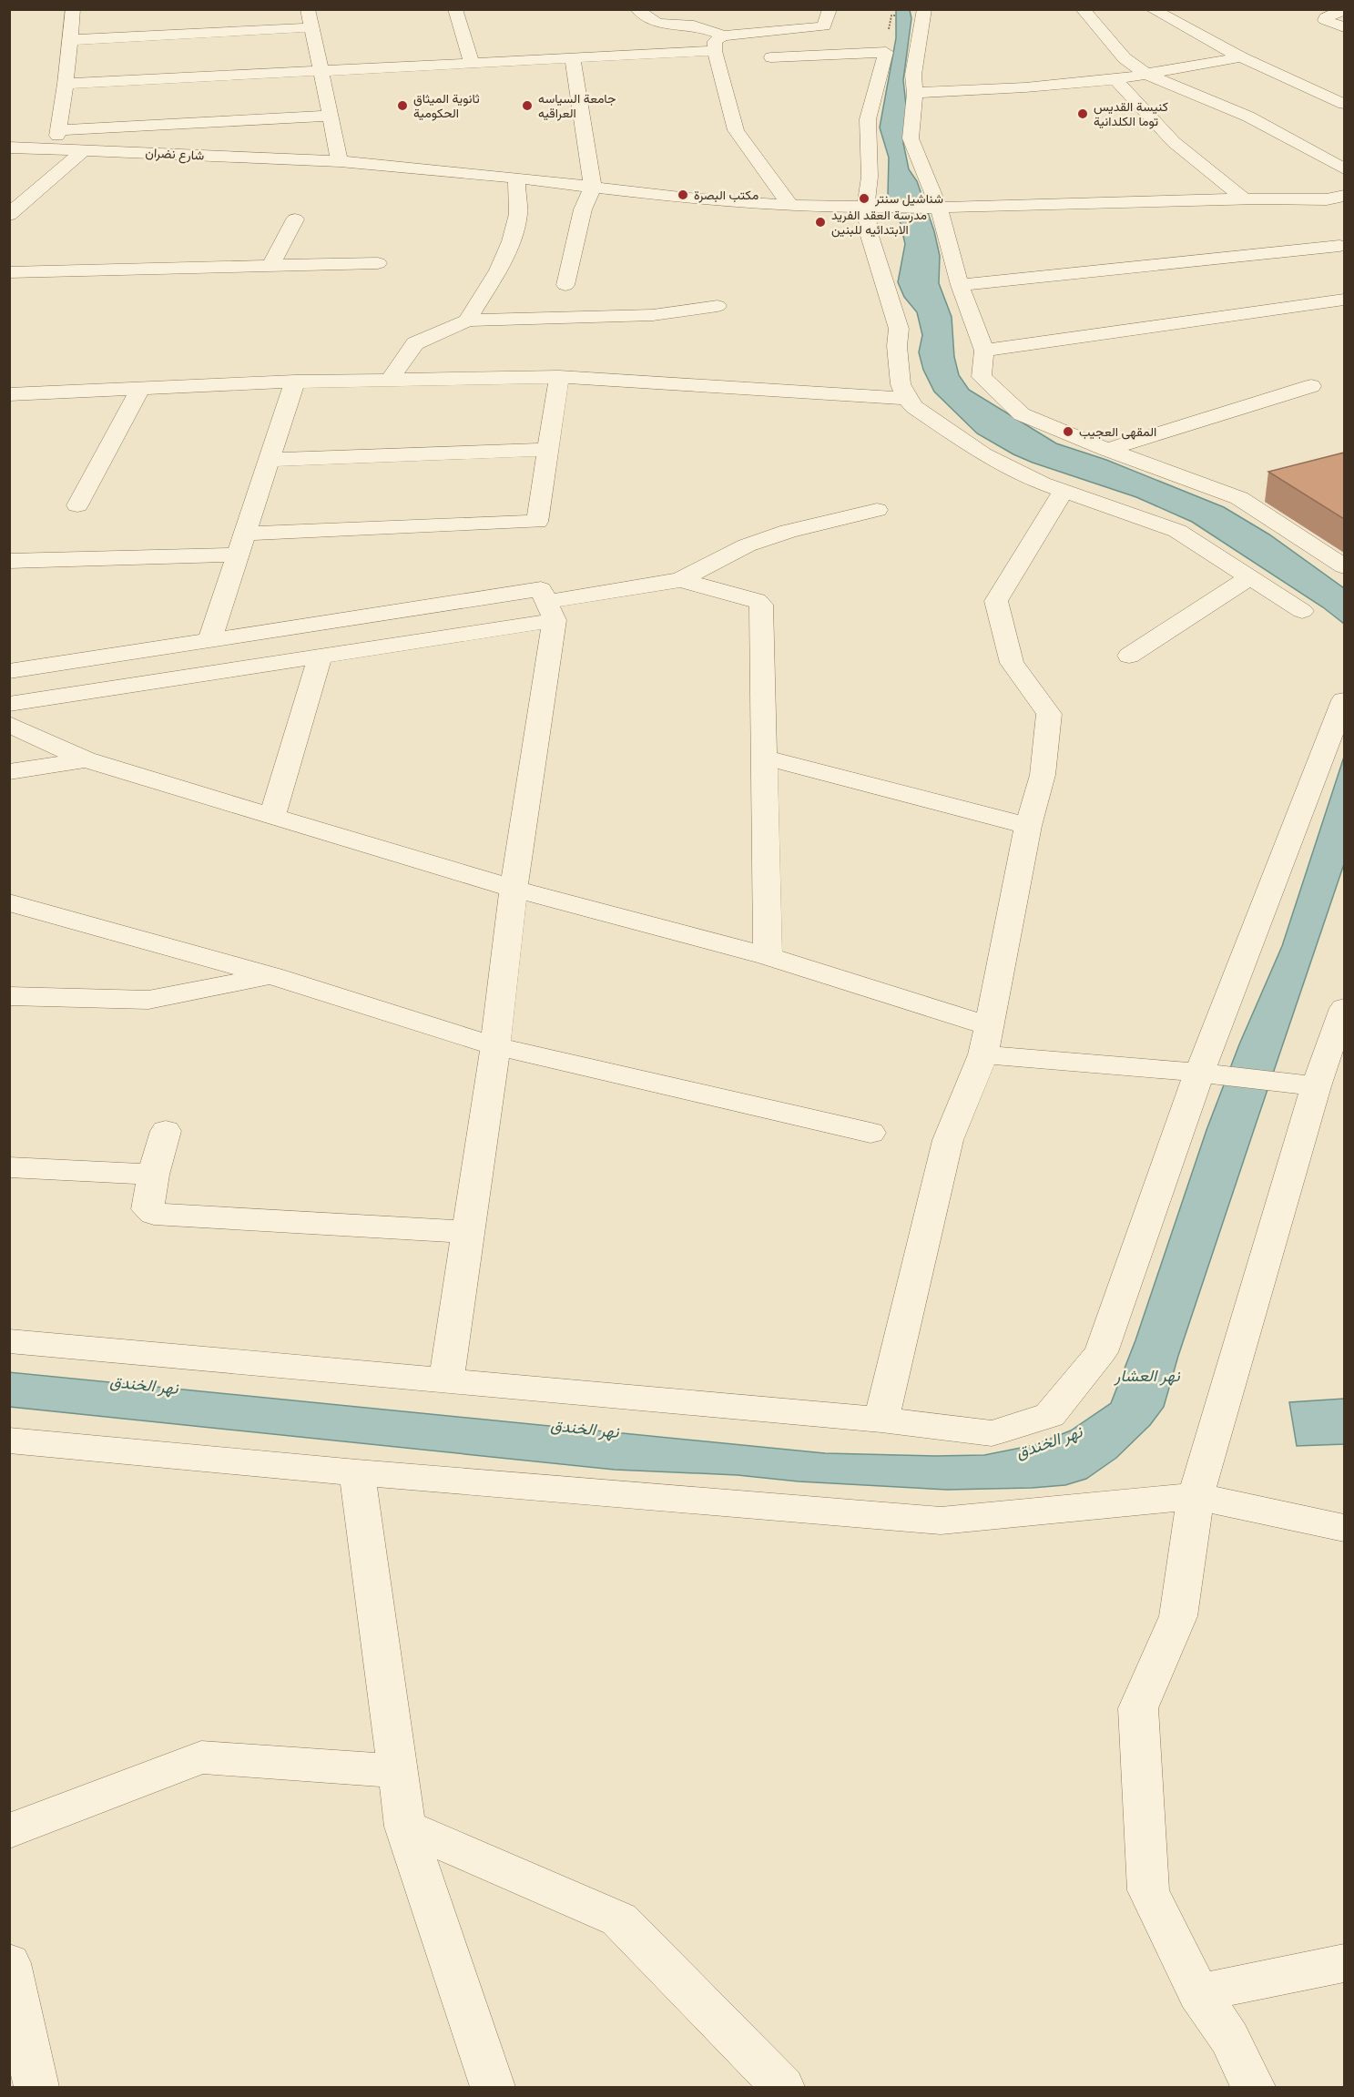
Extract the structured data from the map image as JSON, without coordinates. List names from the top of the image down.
{
  "streets": {
    "street": ["شارع نضران"]
  },
  "water": ["نهر العشار", "نهر الخندق"],
  "places": [
    "ثانوية الميثاق الحكومية",
    "جامعة السياسه العراقيه",
    "كنيسة القديس توما الكلدانية",
    "مكتب البصرة",
    "شناشيل سنتر",
    "مدرسة العقد الفريد الابتدائيه للبنين",
    "المقهى العجيب"
  ]
}
